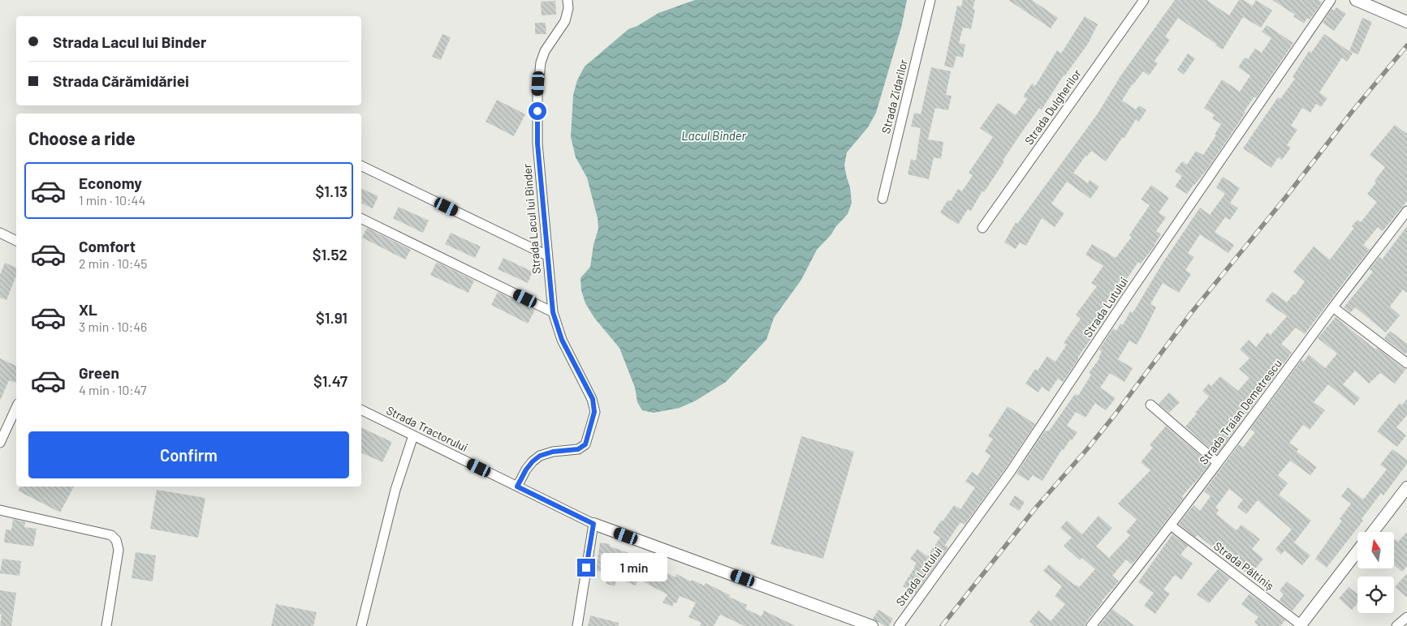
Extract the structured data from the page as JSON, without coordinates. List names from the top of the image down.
{
  "streets": {
    "street": [
      "Strada Zidarilor",
      "Strada Dulgherilor",
      "Strada Lacul lui Binder",
      "Strada Lutului",
      "Strada Traian Demetrescu",
      "Strada Tractorului",
      "Strada Păltiniș"
    ]
  },
  "crossings": [
    ["Strada Lacul lui Binder", "Strada Tractorului"],
    ["Strada Traian Demetrescu", "Strada Păltiniș"]
  ],
  "water": ["Lacul Binder"],
  "north": "top",
  "page": {
    "banner": ["Strada Lacul lui Binder", "Strada Cărămidăriei"],
    "heading": "Choose a ride",
    "list": [
      {
        "name": "Economy",
        "note": "1 min · 10:44",
        "value": "$1.13"
      },
      {
        "name": "Comfort",
        "note": "2 min · 10:45",
        "value": "$1.52"
      },
      {
        "name": "XL",
        "note": "3 min · 10:46",
        "value": "$1.91"
      },
      {
        "name": "Green",
        "note": "4 min · 10:47",
        "value": "$1.47"
      }
    ],
    "buttons": "Confirm",
    "bubble": "1 min"
  }
}
